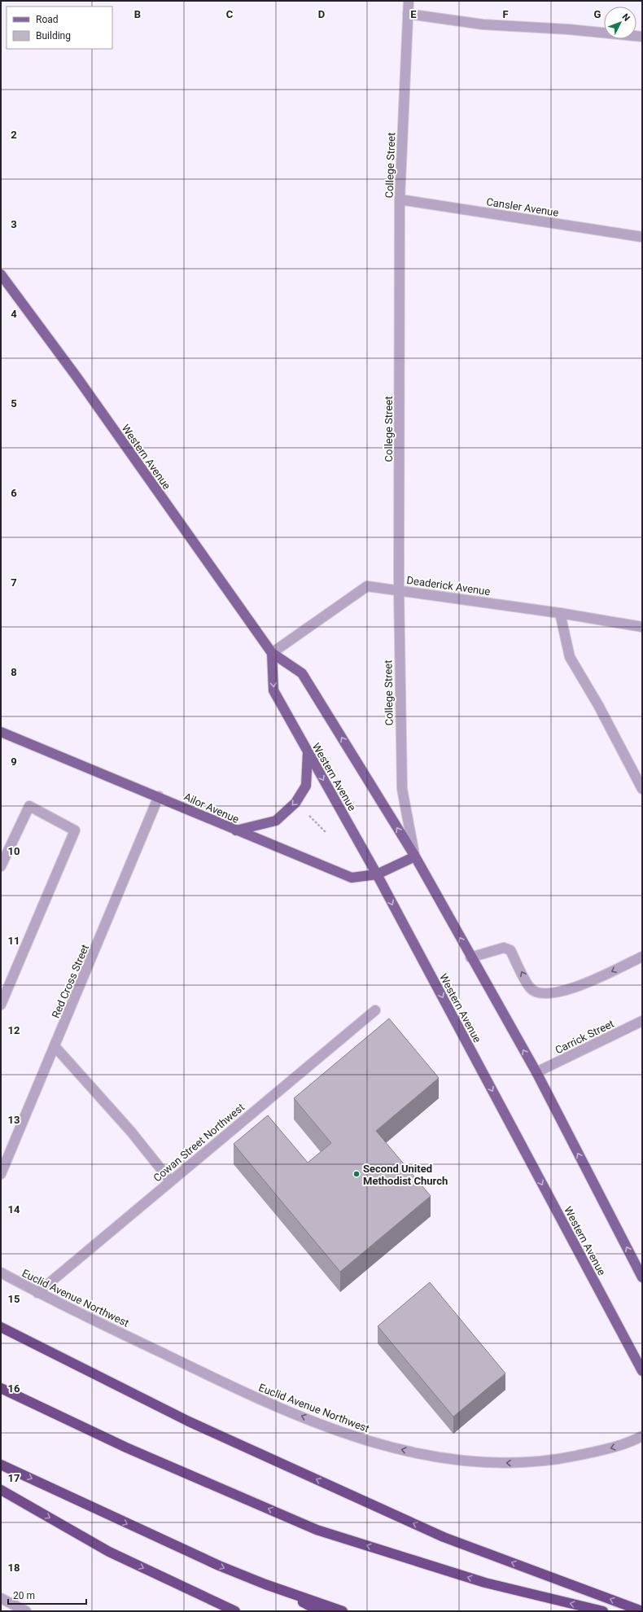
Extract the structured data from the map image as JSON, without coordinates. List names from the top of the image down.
{
  "streets": {
    "main road": ["Western Avenue", "Ailor Avenue"],
    "street": [
      "College Street",
      "Cansler Avenue",
      "Deaderick Avenue",
      "Red Cross Street",
      "Carrick Street",
      "Cowan Street Northwest",
      "Euclid Avenue Northwest"
    ]
  },
  "crossings": [
    ["College Street", "Cansler Avenue"],
    ["College Street", "Western Avenue"],
    ["College Street", "Deaderick Avenue"],
    ["College Street", "Ailor Avenue"],
    ["Western Avenue", "Deaderick Avenue"],
    ["Western Avenue", "Ailor Avenue"],
    ["Western Avenue", "Carrick Street"],
    ["Ailor Avenue", "Red Cross Street"],
    ["Cowan Street Northwest", "Euclid Avenue Northwest"]
  ],
  "one_way": ["Euclid Avenue Northwest"],
  "places": ["Second United Methodist Church"],
  "legend": ["Road", "Building"],
  "scale_bar": "20 m",
  "north": "top right",
  "grid": {
    "columns": [
      "B",
      "C",
      "D",
      "E",
      "F",
      "G"
    ],
    "rows": [
      "2",
      "3",
      "4",
      "5",
      "6",
      "7",
      "8",
      "9",
      "10",
      "11",
      "12",
      "13",
      "14",
      "15",
      "16",
      "17",
      "18"
    ]
  }
}
